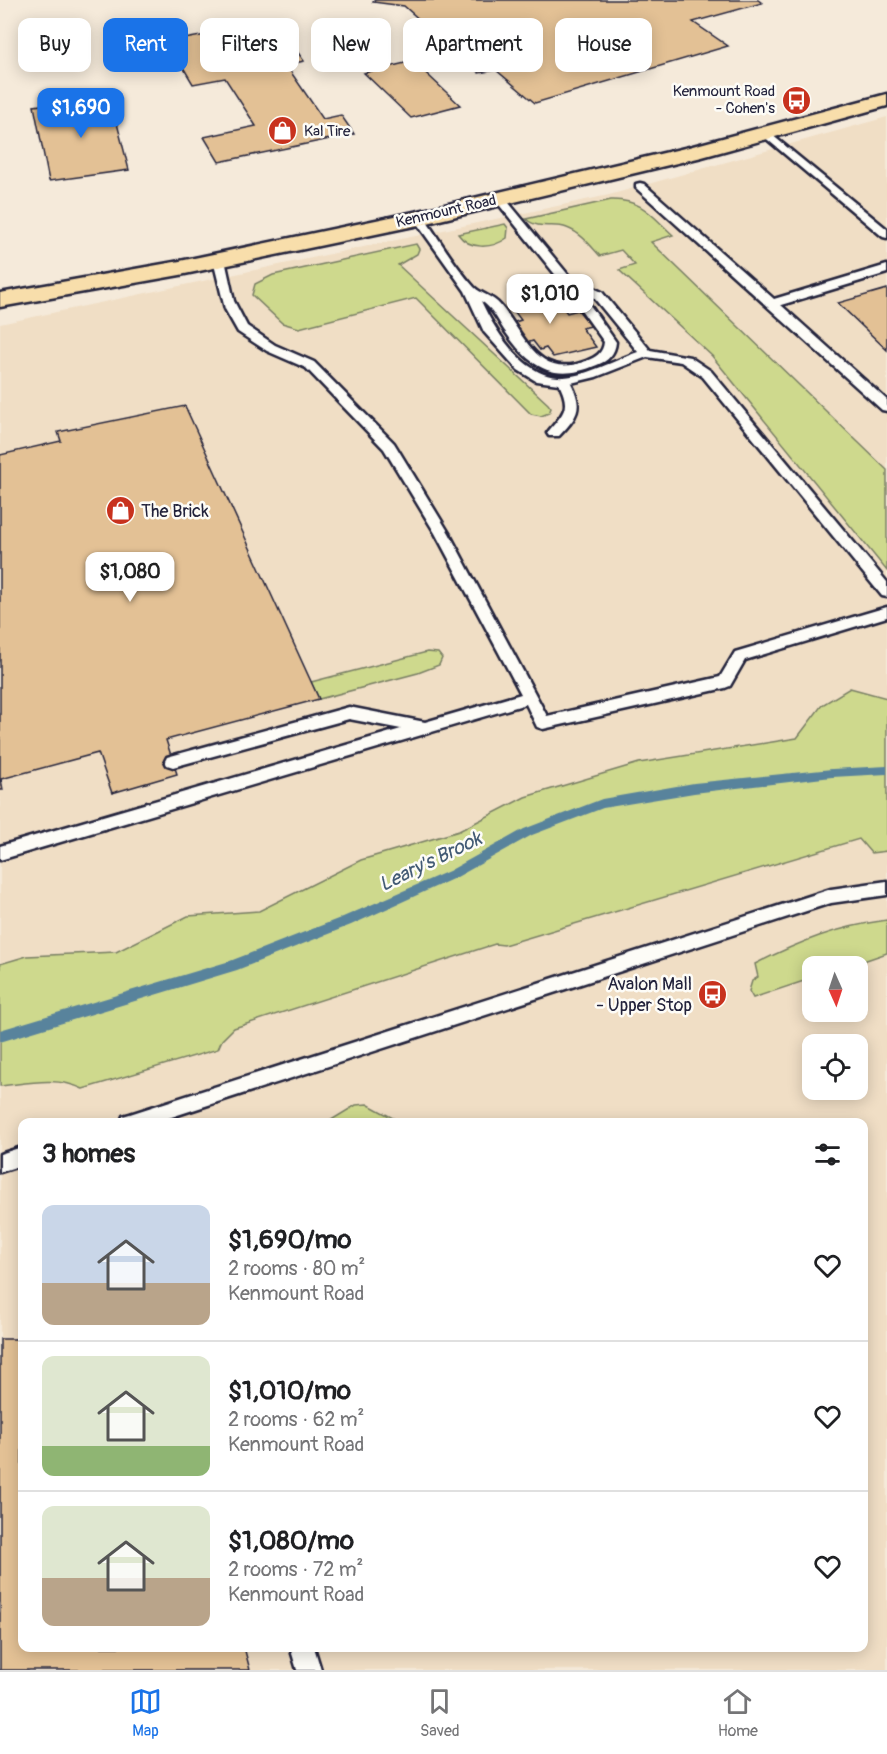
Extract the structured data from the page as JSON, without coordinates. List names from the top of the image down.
{
  "streets": {
    "main road": ["Kenmount Road"]
  },
  "water": ["Leary's Brook"],
  "places": {
    "bus stop": ["Kenmount Road - Cohen's", "Avalon Mall - Upper Stop"],
    "shop": ["Kal Tire", "The Brick"]
  },
  "north": "bottom",
  "page": {
    "chip": [
      "Buy",
      "Rent",
      "Filters",
      "New",
      "Apartment",
      "House"
    ],
    "price": ["$1,690", "$1,010", "$1,080"],
    "heading": "3 homes",
    "list": [
      {
        "name": "$1,690/mo",
        "note": "2 rooms · 80 m² · Kenmount Road"
      },
      {
        "name": "$1,010/mo",
        "note": "2 rooms · 62 m² · Kenmount Road"
      },
      {
        "name": "$1,080/mo",
        "note": "2 rooms · 72 m² · Kenmount Road"
      }
    ],
    "tabs": ["Map", "Saved", "Home"]
  }
}
